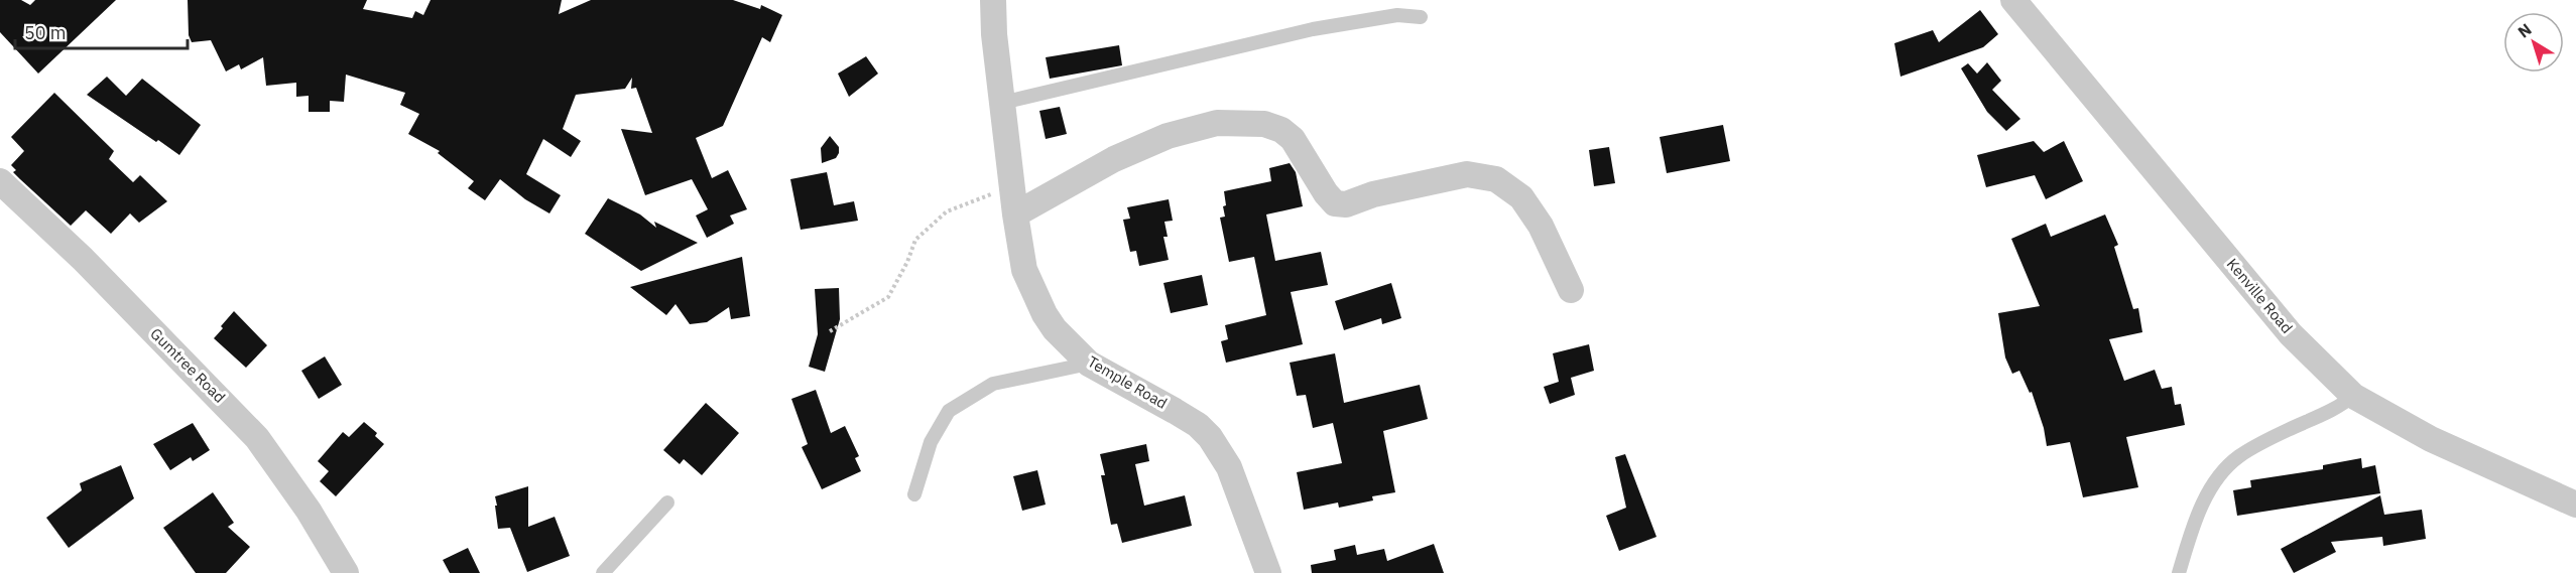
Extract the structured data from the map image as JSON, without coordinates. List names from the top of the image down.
{
  "streets": {
    "street": ["Kenville Road", "Gumtree Road", "Temple Road"]
  },
  "scale_bar": "50 m",
  "north": "top left"
}
